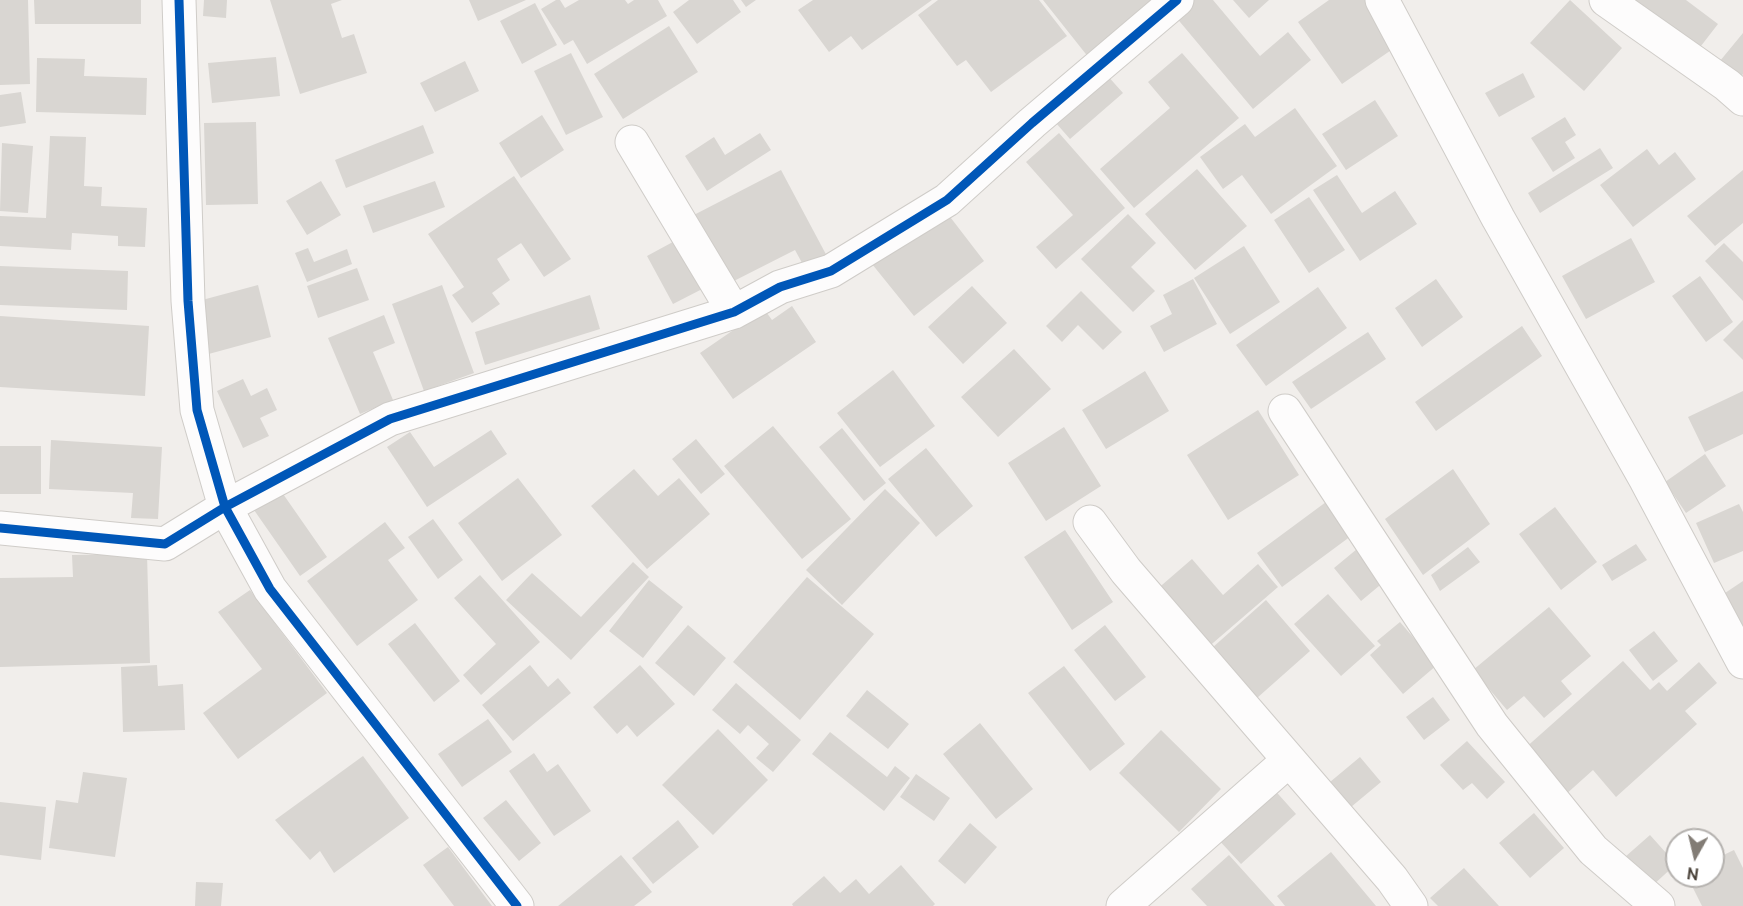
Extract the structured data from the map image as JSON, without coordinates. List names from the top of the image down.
{
  "north": "bottom"
}
